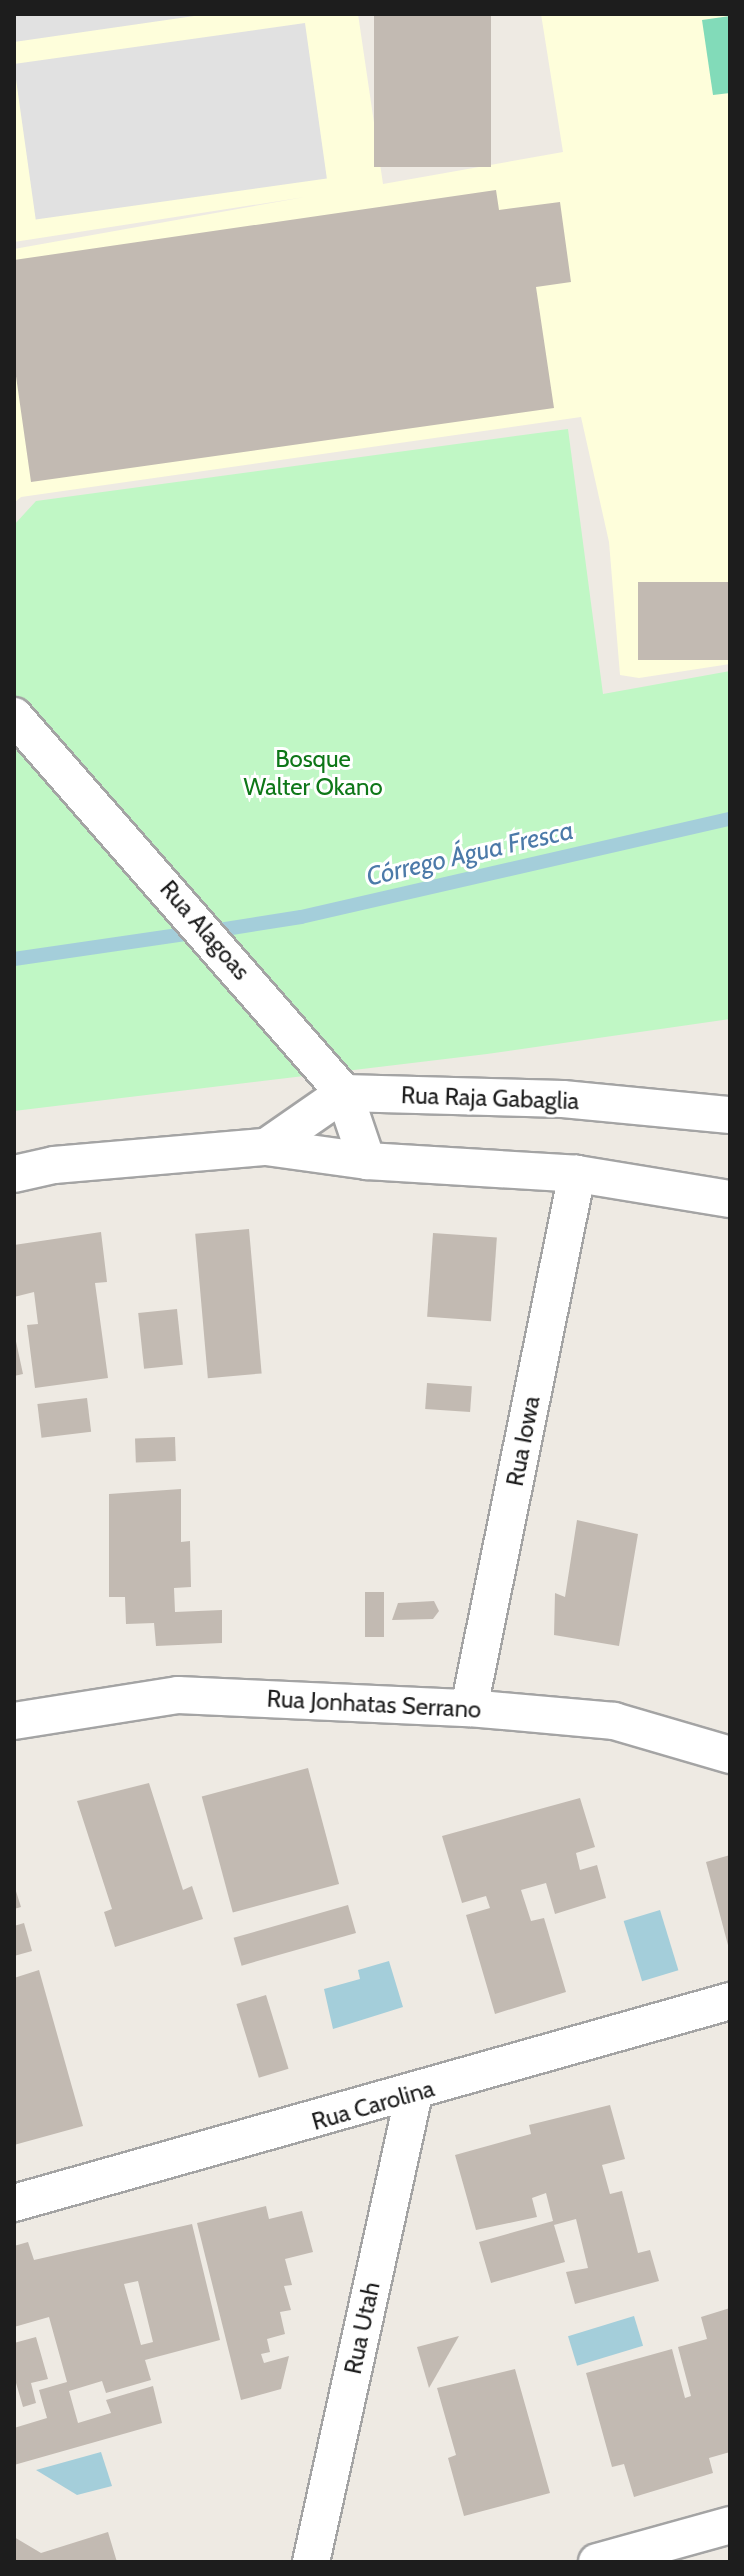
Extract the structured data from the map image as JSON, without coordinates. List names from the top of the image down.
{
  "streets": {
    "street": [
      "Rua Alagoas",
      "Rua Raja Gabaglia",
      "Rua Iowa",
      "Rua Jonhatas Serrano",
      "Rua Carolina",
      "Rua Utah"
    ]
  },
  "crossings": [
    ["Rua Alagoas", "Rua Raja Gabaglia"],
    ["Rua Iowa", "Rua Jonhatas Serrano"],
    ["Rua Carolina", "Rua Utah"]
  ],
  "water": ["Córrego Água Fresca"],
  "parks": ["Bosque Walter Okano"]
}
